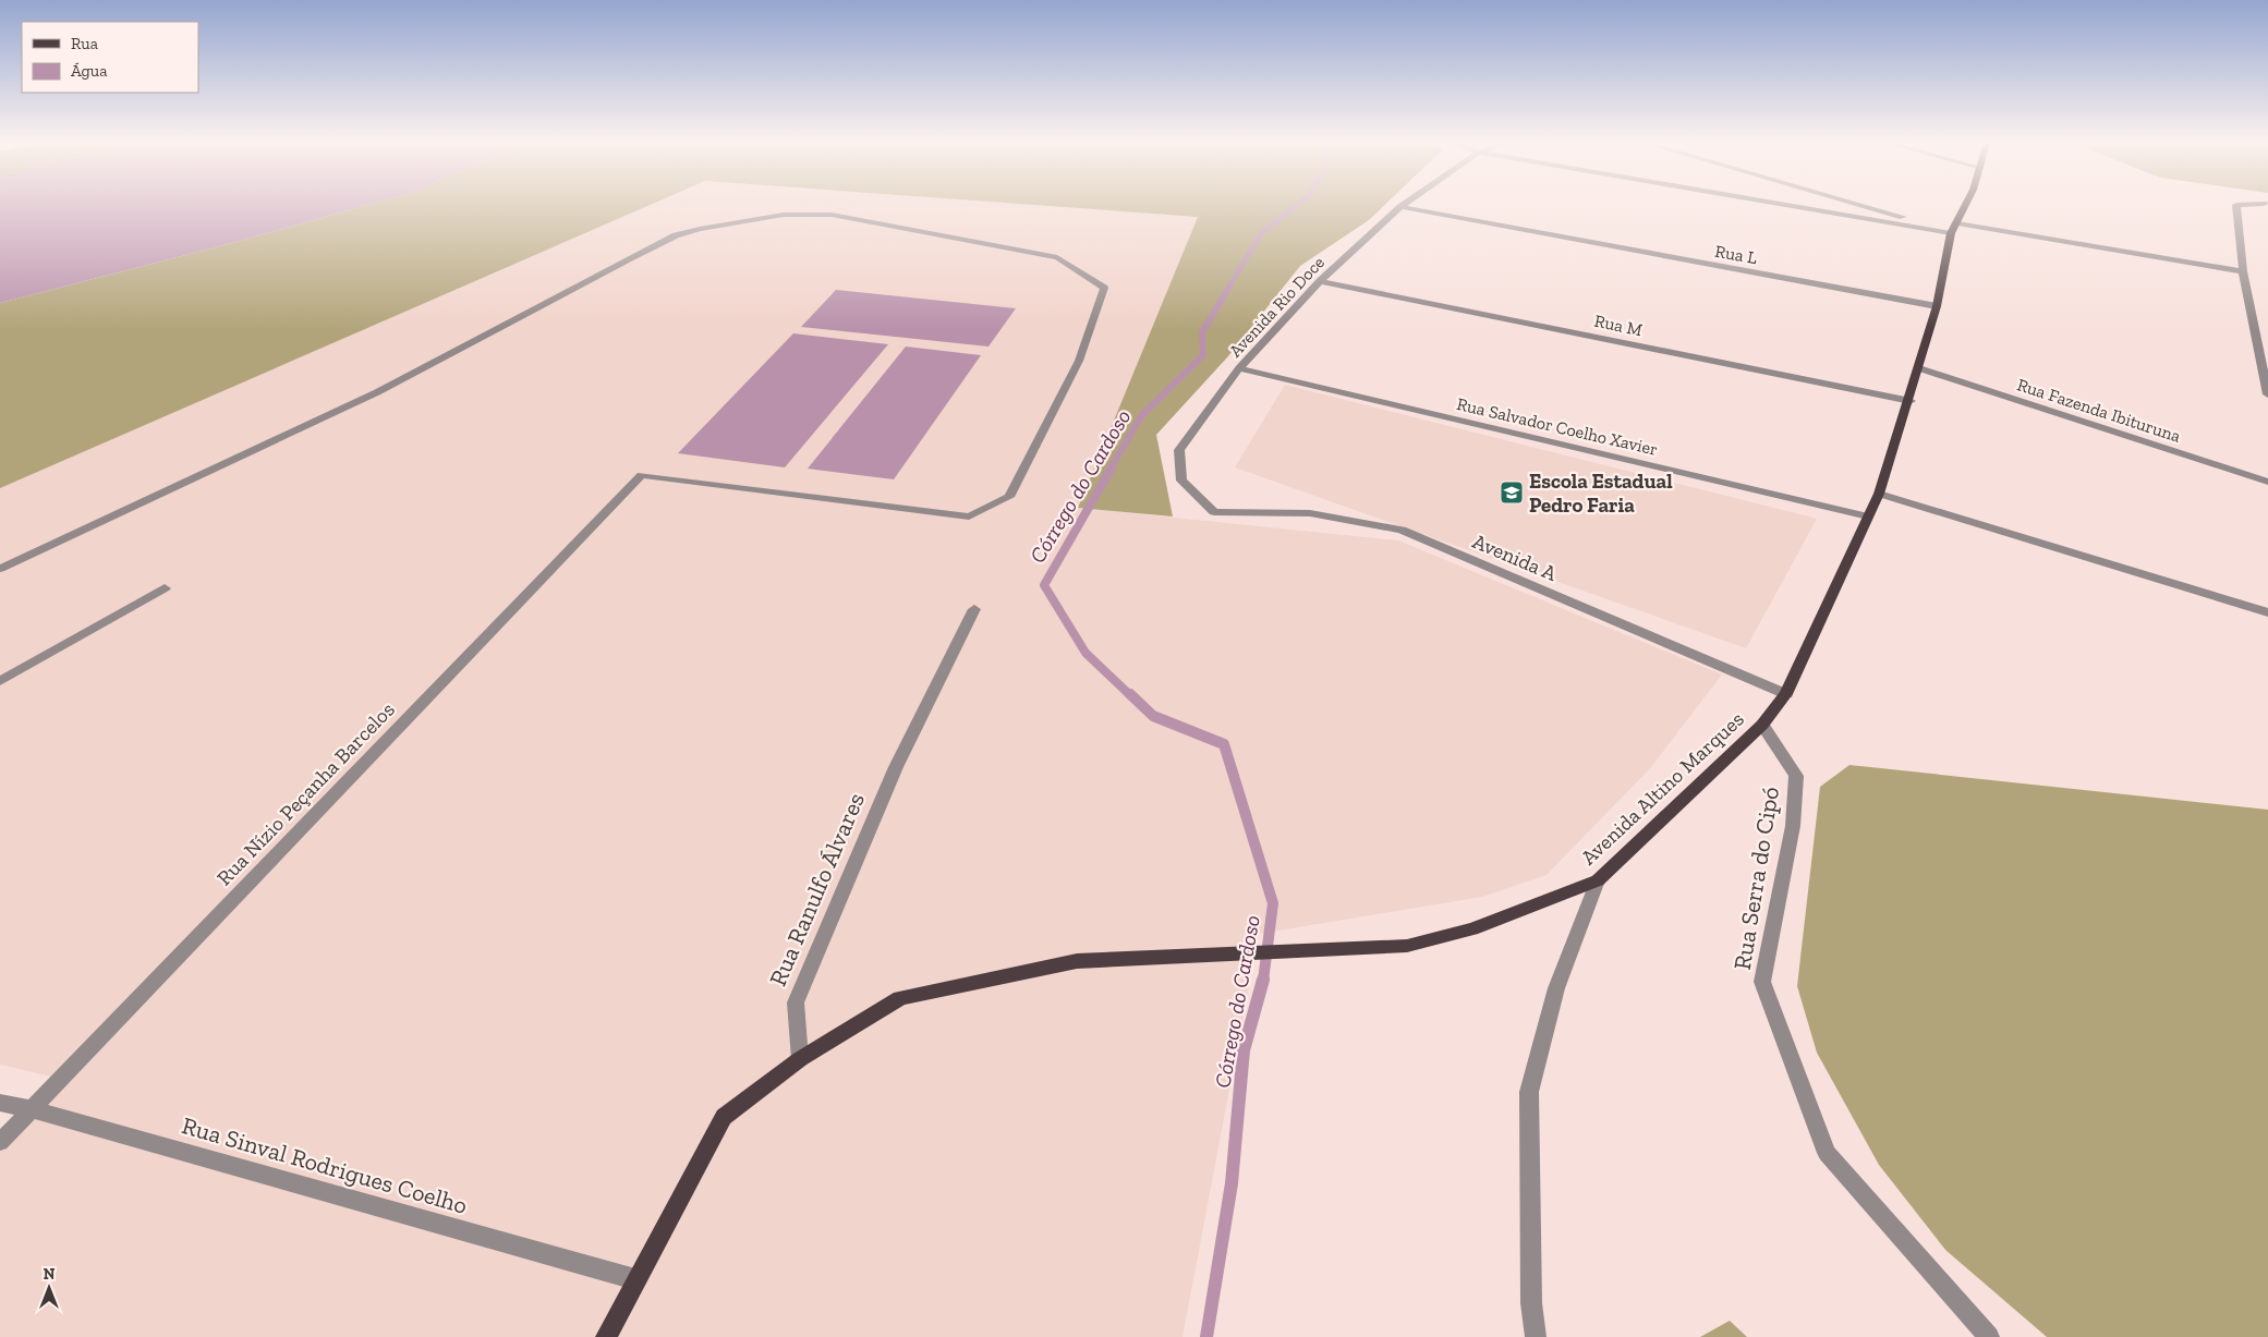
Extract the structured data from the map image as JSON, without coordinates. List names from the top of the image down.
{
  "streets": {
    "main road": ["Avenida Altino Marques"],
    "street": [
      "Rua L",
      "Avenida Rio Doce",
      "Rua M",
      "Rua Fazenda Ibituruna",
      "Rua Salvador Coelho Xavier",
      "Avenida A",
      "Rua Nízio Peçanha Barcelos",
      "Rua Serra do Cipó",
      "Rua Ranulfo Álvares",
      "Rua Sinval Rodrigues Coelho"
    ]
  },
  "crossings": [
    ["Rua L", "Avenida Rio Doce"],
    ["Rua L", "Avenida Altino Marques"],
    ["Avenida Rio Doce", "Rua M"],
    ["Avenida Rio Doce", "Rua Salvador Coelho Xavier"],
    ["Avenida Rio Doce", "Avenida A"],
    ["Rua M", "Avenida Altino Marques"],
    ["Rua Fazenda Ibituruna", "Avenida Altino Marques"],
    ["Rua Salvador Coelho Xavier", "Avenida Altino Marques"],
    ["Avenida A", "Avenida Altino Marques"],
    ["Avenida Altino Marques", "Rua Serra do Cipó"],
    ["Avenida Altino Marques", "Rua Ranulfo Álvares"],
    ["Rua Nízio Peçanha Barcelos", "Rua Sinval Rodrigues Coelho"]
  ],
  "water": ["Córrego do Cardoso"],
  "places": {
    "school or university": ["Escola Estadual Pedro Faria"]
  },
  "legend": ["Rua", "Água"],
  "north": "top"
}
